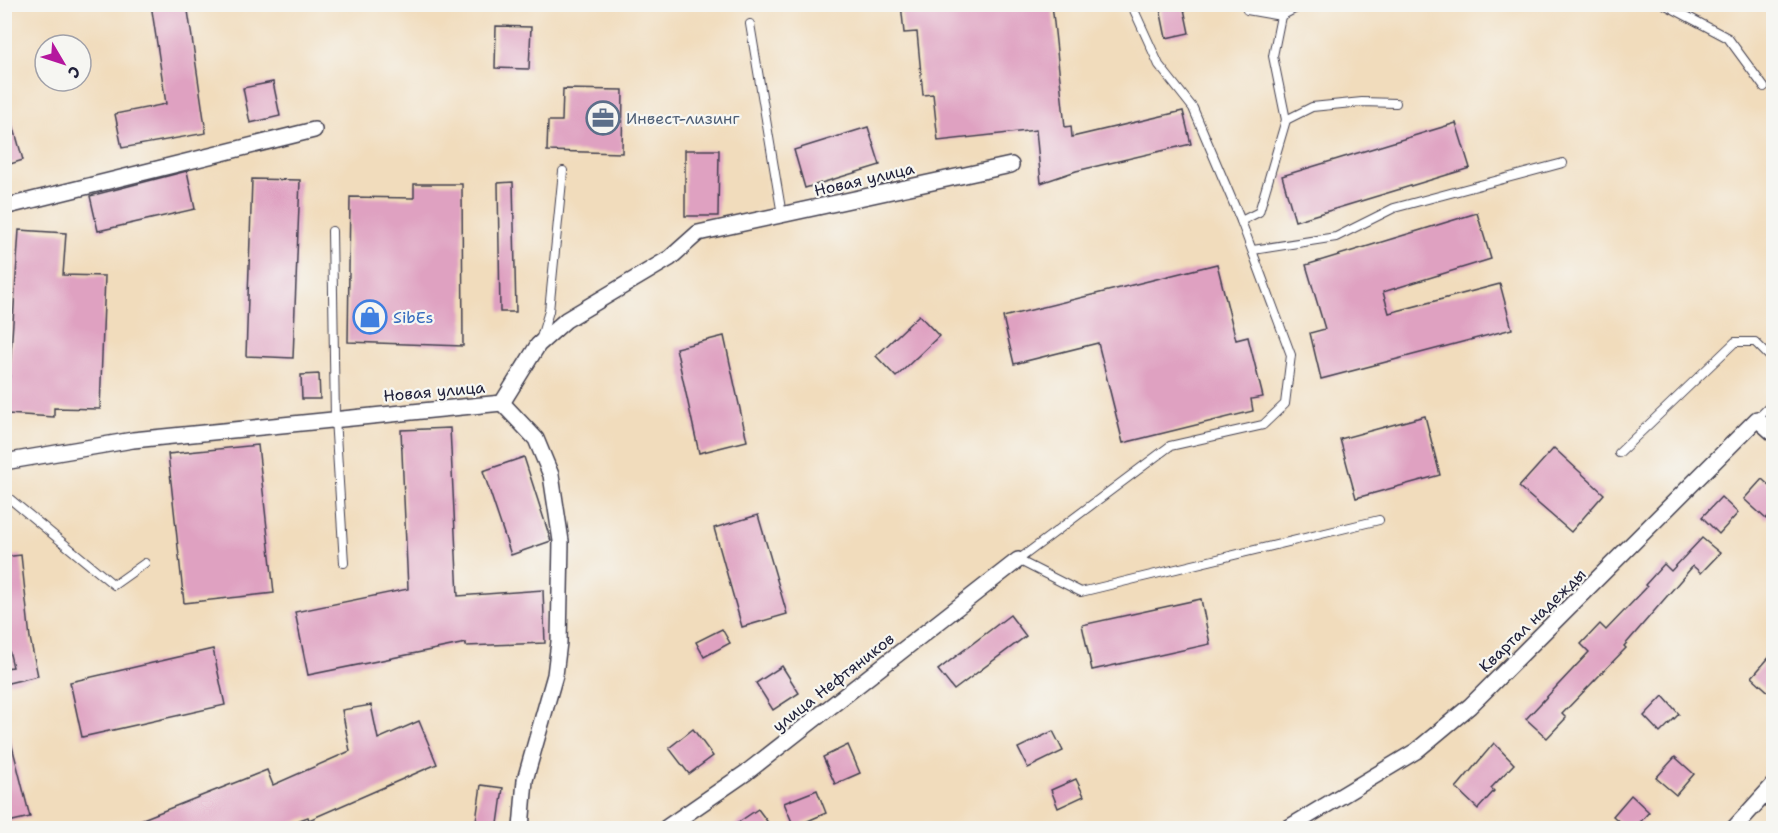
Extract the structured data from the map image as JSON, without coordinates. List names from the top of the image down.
{
  "streets": {
    "street": ["Новая улица", "Квартал надежды", "улица Нефтяников"]
  },
  "places": {
    "office": ["Инвест-лизинг"],
    "shop": ["SibEs"]
  },
  "north": "bottom right"
}
